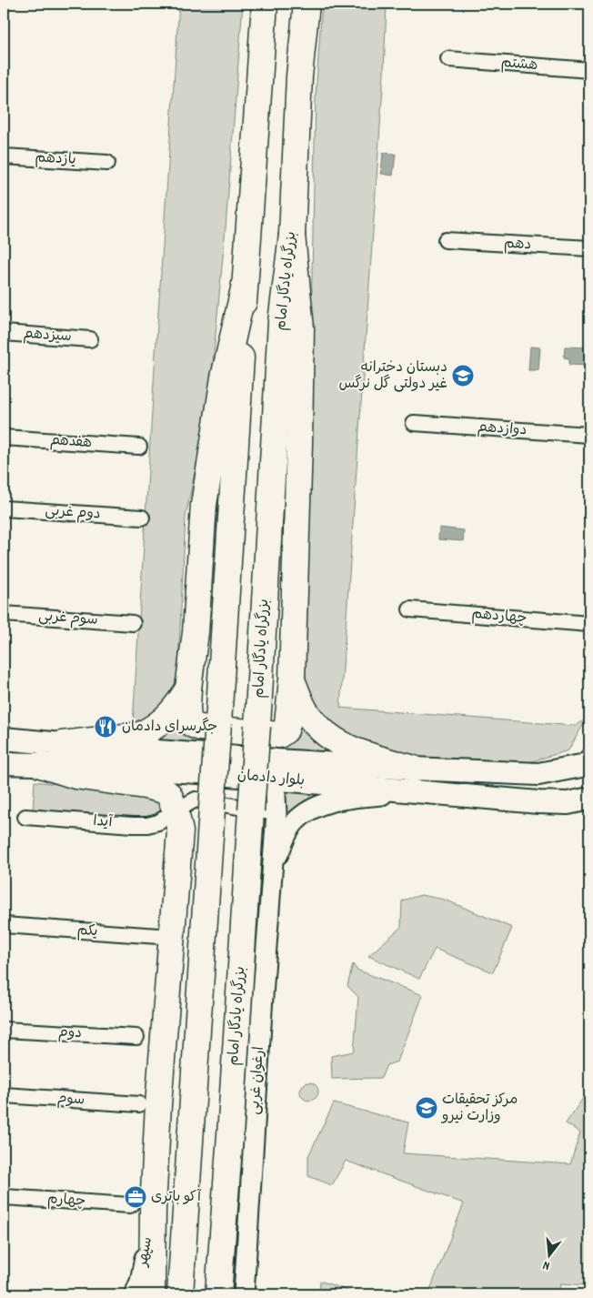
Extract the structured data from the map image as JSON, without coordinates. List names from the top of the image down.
{
  "streets": {
    "highway": ["بزرگراه یادگار امام"],
    "main road": ["بلوار دادمان"],
    "street": [
      "هشتم",
      "یازدهم",
      "دهم",
      "سیزدهم",
      "دوازدهم",
      "هفدهم",
      "دوم غربی",
      "چهاردهم",
      "سوم غربی",
      "آیدا",
      "یکم",
      "دوم",
      "ارغوان غربی",
      "سوم",
      "چهارم",
      "سپهر"
    ]
  },
  "crossings": [
    ["بلوار دادمان", "ارغوان غربی"],
    ["آیدا", "ارغوان غربی"],
    ["چهارم", "سپهر"]
  ],
  "places": {
    "school or university": ["دبستان دخترانه غیر دولتی گل نرگس", "مرکز تحقیقات وزارت نیرو"],
    "restaurant": ["جگرسرای دادمان"],
    "office": ["آکو باتری"]
  },
  "north": "bottom"
}
